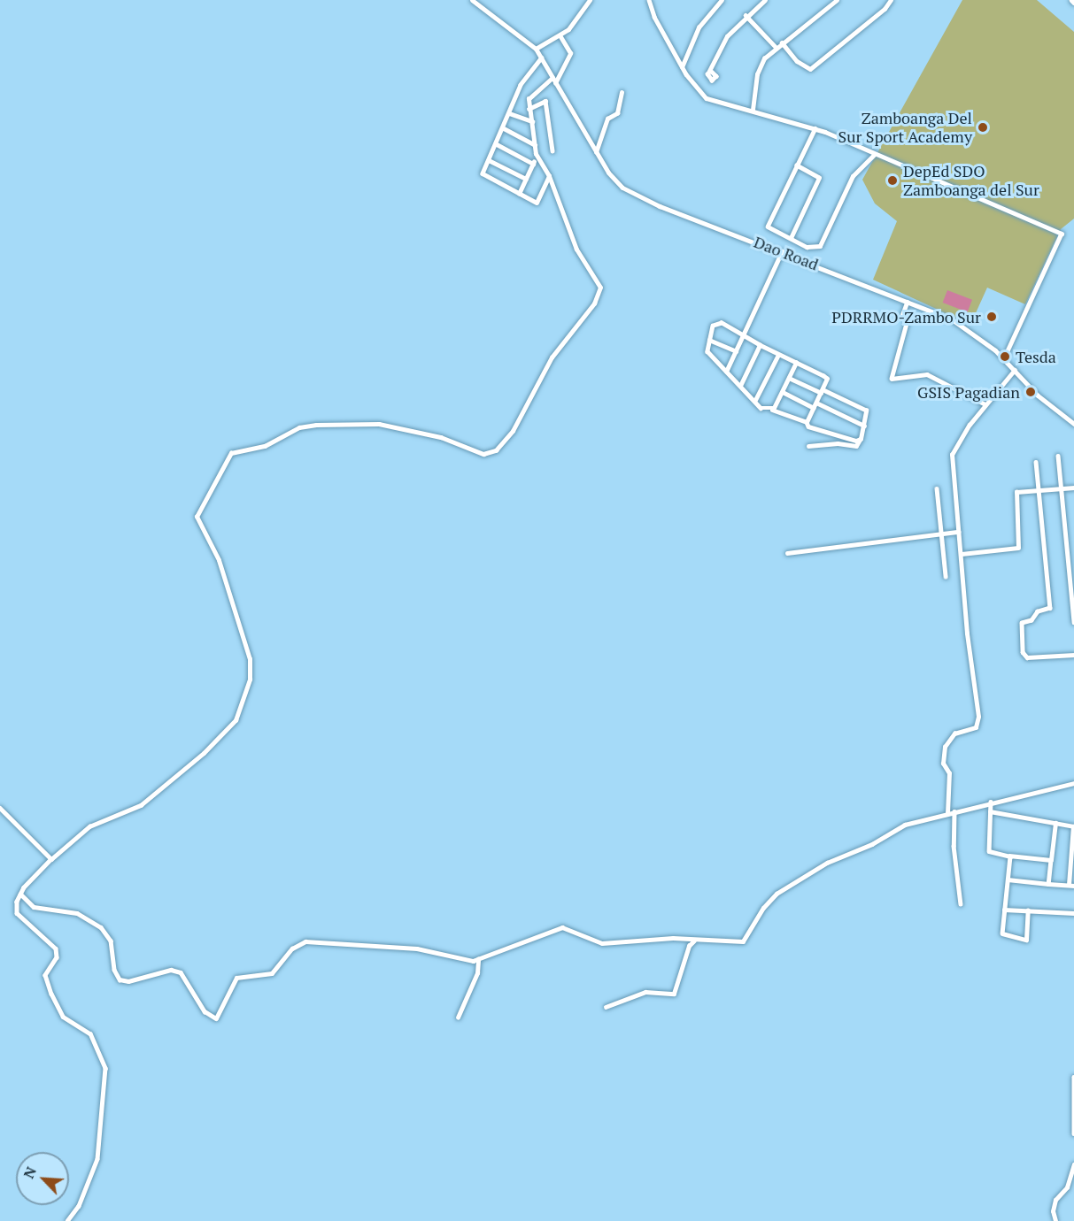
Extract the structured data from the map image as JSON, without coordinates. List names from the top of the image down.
{
  "streets": {
    "street": ["Dao Road"]
  },
  "places": [
    "Zamboanga Del Sur Sport Academy",
    "DepEd SDO Zamboanga del Sur",
    "PDRRMO-Zambo Sur",
    "Tesda",
    "GSIS Pagadian"
  ],
  "north": "top left"
}
